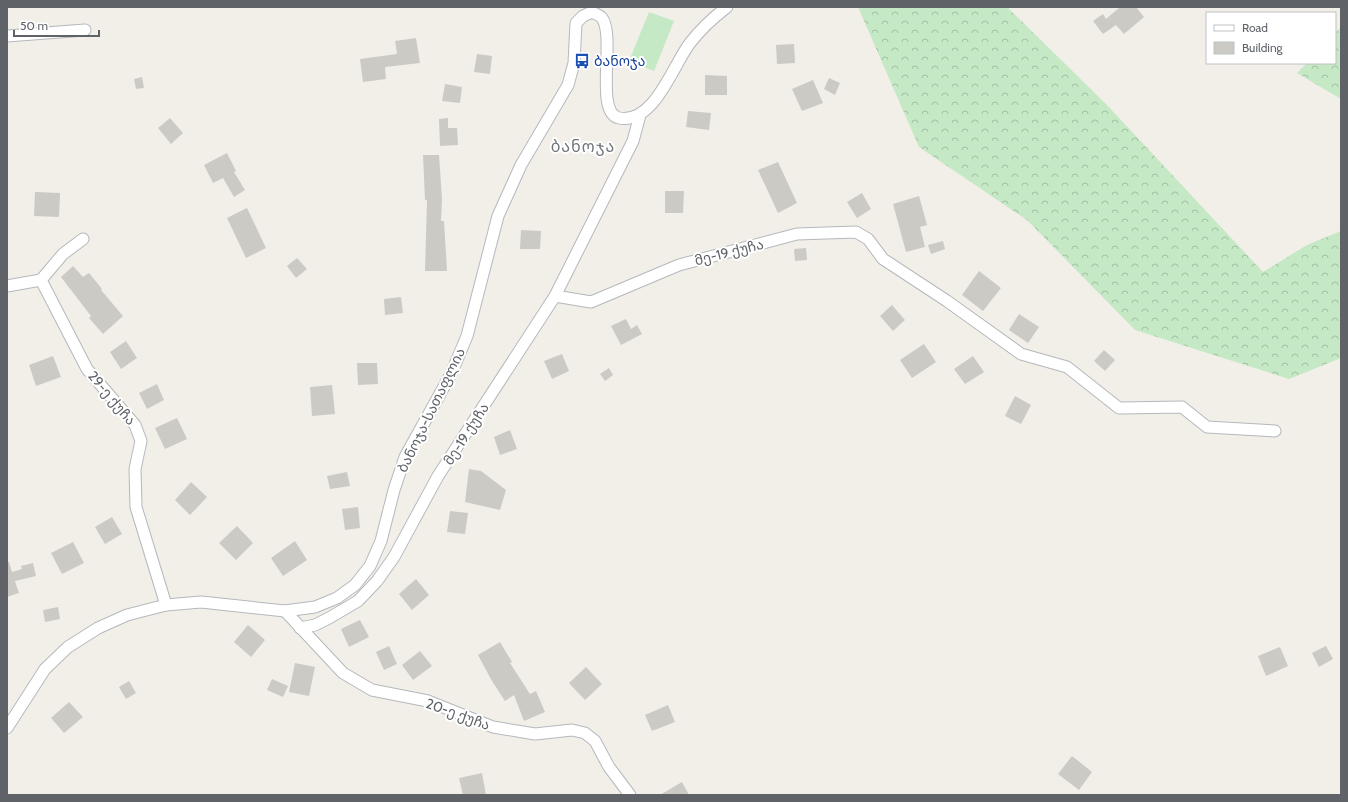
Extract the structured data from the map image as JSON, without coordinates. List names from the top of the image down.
{
  "streets": {
    "street": [
      "მე-19 ქუჩა",
      "29-ე ქუჩა",
      "ბანოჯა-სათაფლია",
      "20-ე ქუჩა"
    ]
  },
  "crossings": [
    ["მე-19 ქუჩა", "20-ე ქუჩა"],
    ["29-ე ქუჩა", "ბანოჯა-სათაფლია"],
    ["ბანოჯა-სათაფლია", "20-ე ქუჩა"]
  ],
  "districts": ["ბანოჯა"],
  "places": {
    "bus stop": ["ბანოჯა"]
  },
  "legend": ["Road", "Building"],
  "scale_bar": "50 m"
}
